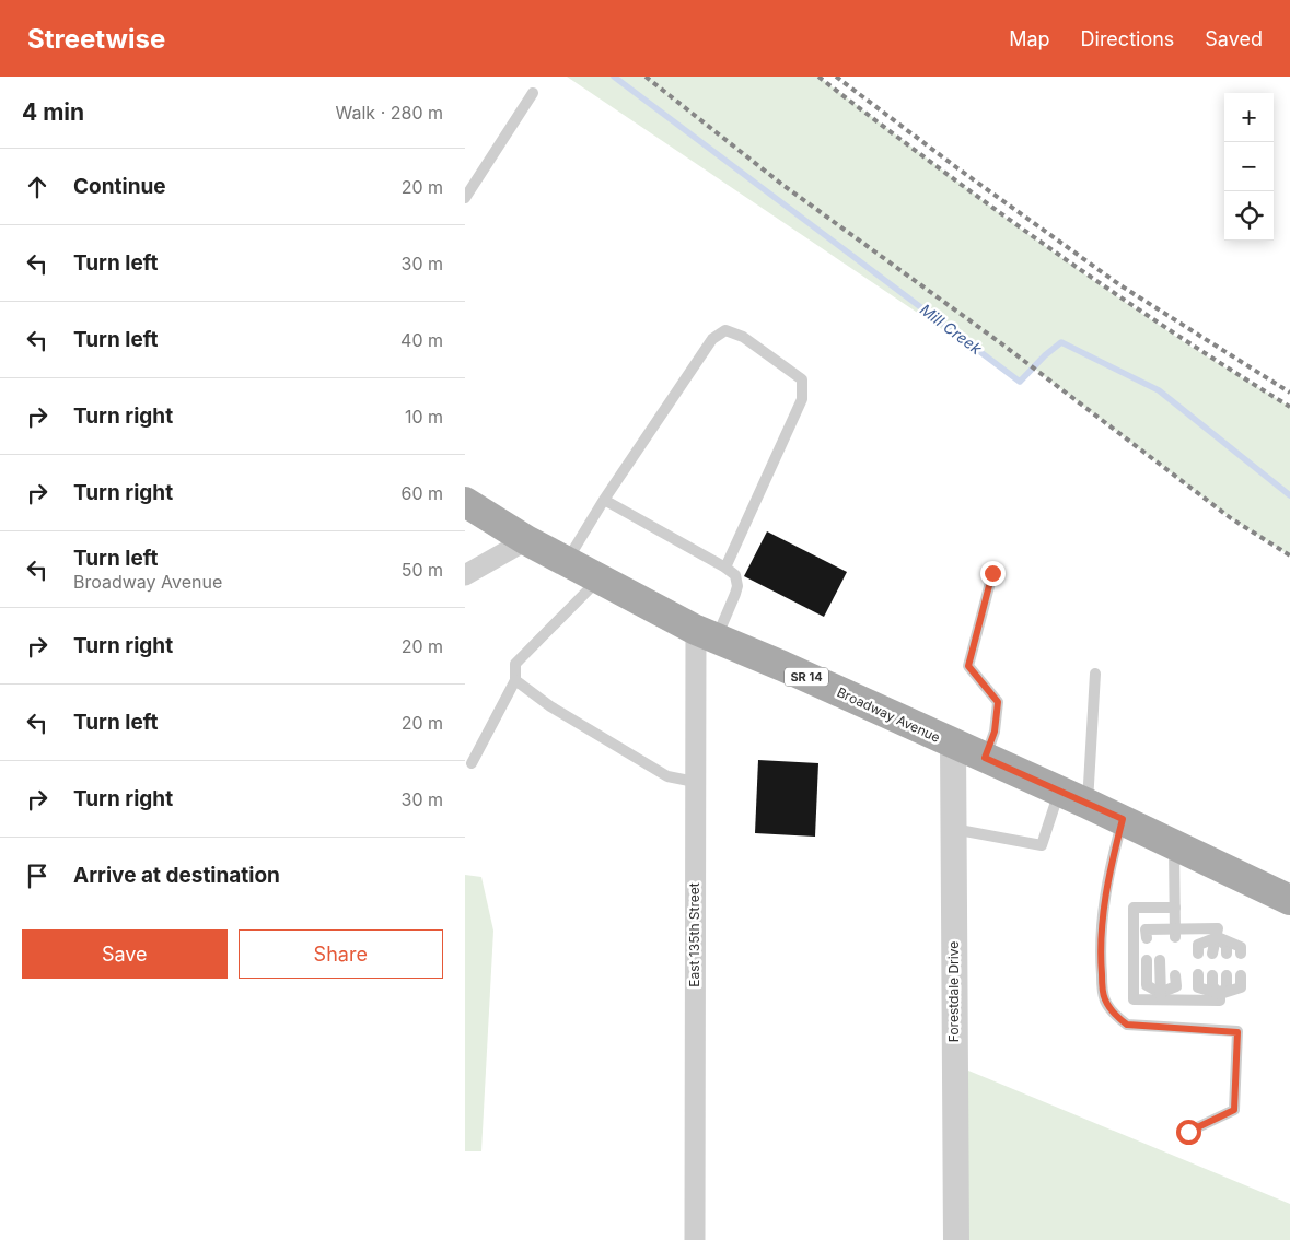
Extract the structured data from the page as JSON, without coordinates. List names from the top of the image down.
{
  "streets": {
    "main road": ["SR 14", "Broadway Avenue"],
    "street": ["East 135th Street", "Forestdale Drive"]
  },
  "crossings": [
    ["Broadway Avenue", "East 135th Street"],
    ["Broadway Avenue", "Forestdale Drive"]
  ],
  "water": ["Mill Creek"],
  "page": {
    "header": "Streetwise",
    "nav": ["Map", "Directions", "Saved"],
    "heading": ["4 min", "Walk · 280 m"],
    "map_buttons": ["+", "−"],
    "list": [
      ["Continue", "20 m"],
      ["Turn left", "30 m"],
      ["Turn left", "40 m"],
      ["Turn right", "10 m"],
      ["Turn right", "60 m"],
      ["Turn left", "Broadway Avenue", "50 m"],
      ["Turn right", "20 m"],
      ["Turn left", "20 m"],
      ["Turn right", "30 m"],
      "Arrive at destination"
    ],
    "buttons": ["Save", "Share"]
  }
}
